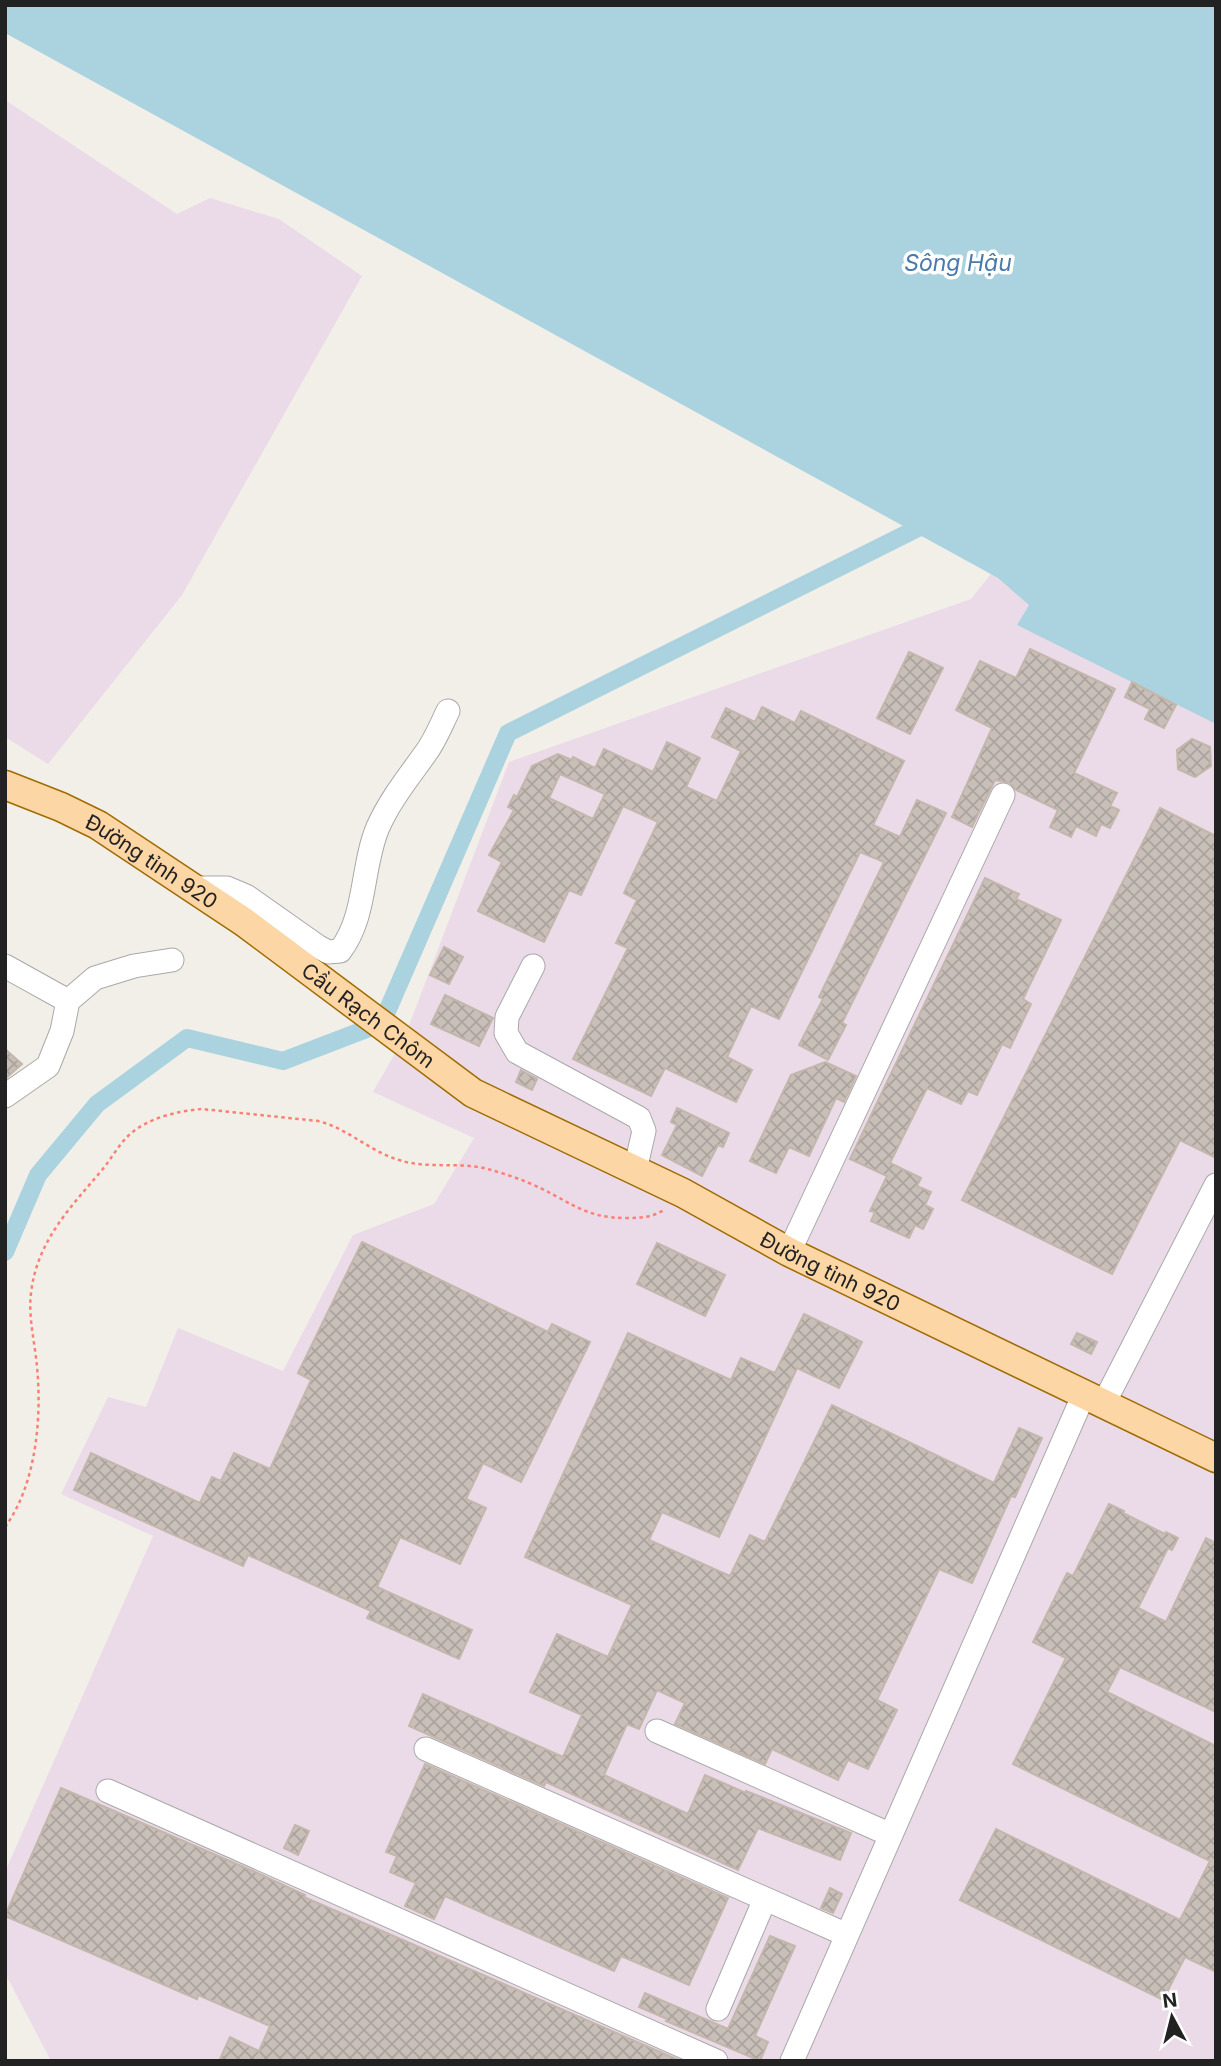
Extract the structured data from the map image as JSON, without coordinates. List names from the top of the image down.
{
  "streets": {
    "main road": ["Đường tỉnh 920", "Cầu Rạch Chôm"]
  },
  "crossings": [
    ["Đường tỉnh 920", "Cầu Rạch Chôm"]
  ],
  "water": ["Sông Hậu"],
  "north": "top"
}
